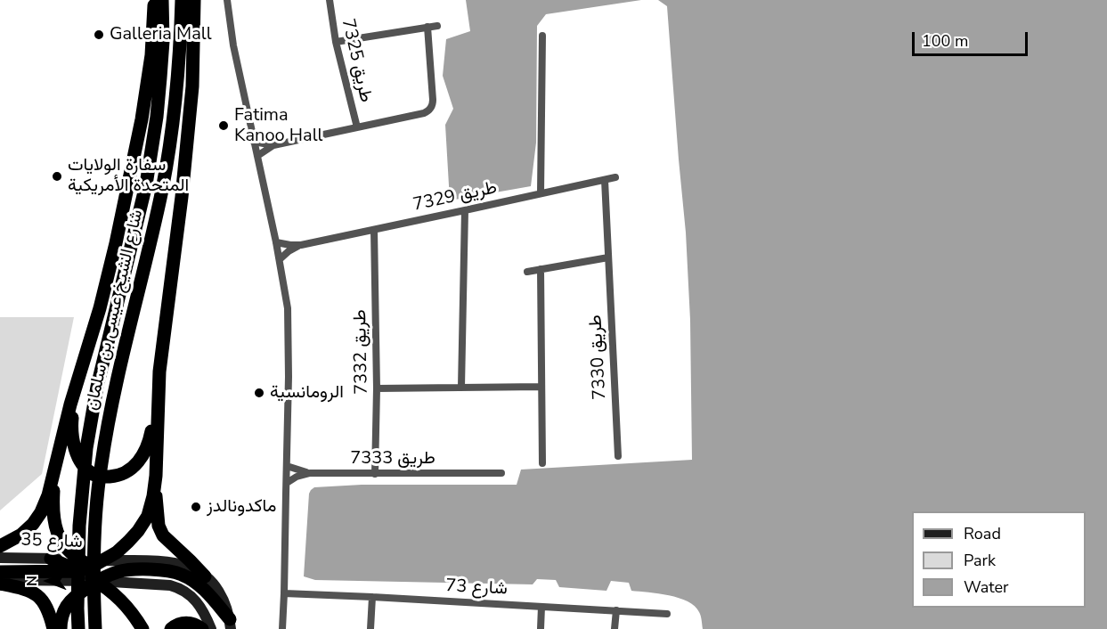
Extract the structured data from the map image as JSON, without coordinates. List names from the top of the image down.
{
  "streets": {
    "highway": ["شارع الشيخ عيسى بن سلمان"],
    "street": [
      "طريق 7325",
      "طريق 7329",
      "طريق 7332",
      "طريق 7330",
      "طريق 7333",
      "شارع 35",
      "شارع 73"
    ]
  },
  "crossings": [
    ["طريق 7329", "طريق 7332"],
    ["طريق 7329", "طريق 7330"],
    ["طريق 7332", "طريق 7333"]
  ],
  "places": [
    "Galleria Mall",
    "Fatima Kanoo Hall",
    "سفارة الولايات المتحدة الأمريكية",
    "الرومانسية",
    "ماكدونالدز"
  ],
  "legend": ["Road", "Park", "Water"],
  "scale_bar": "100 m",
  "north": "left"
}
